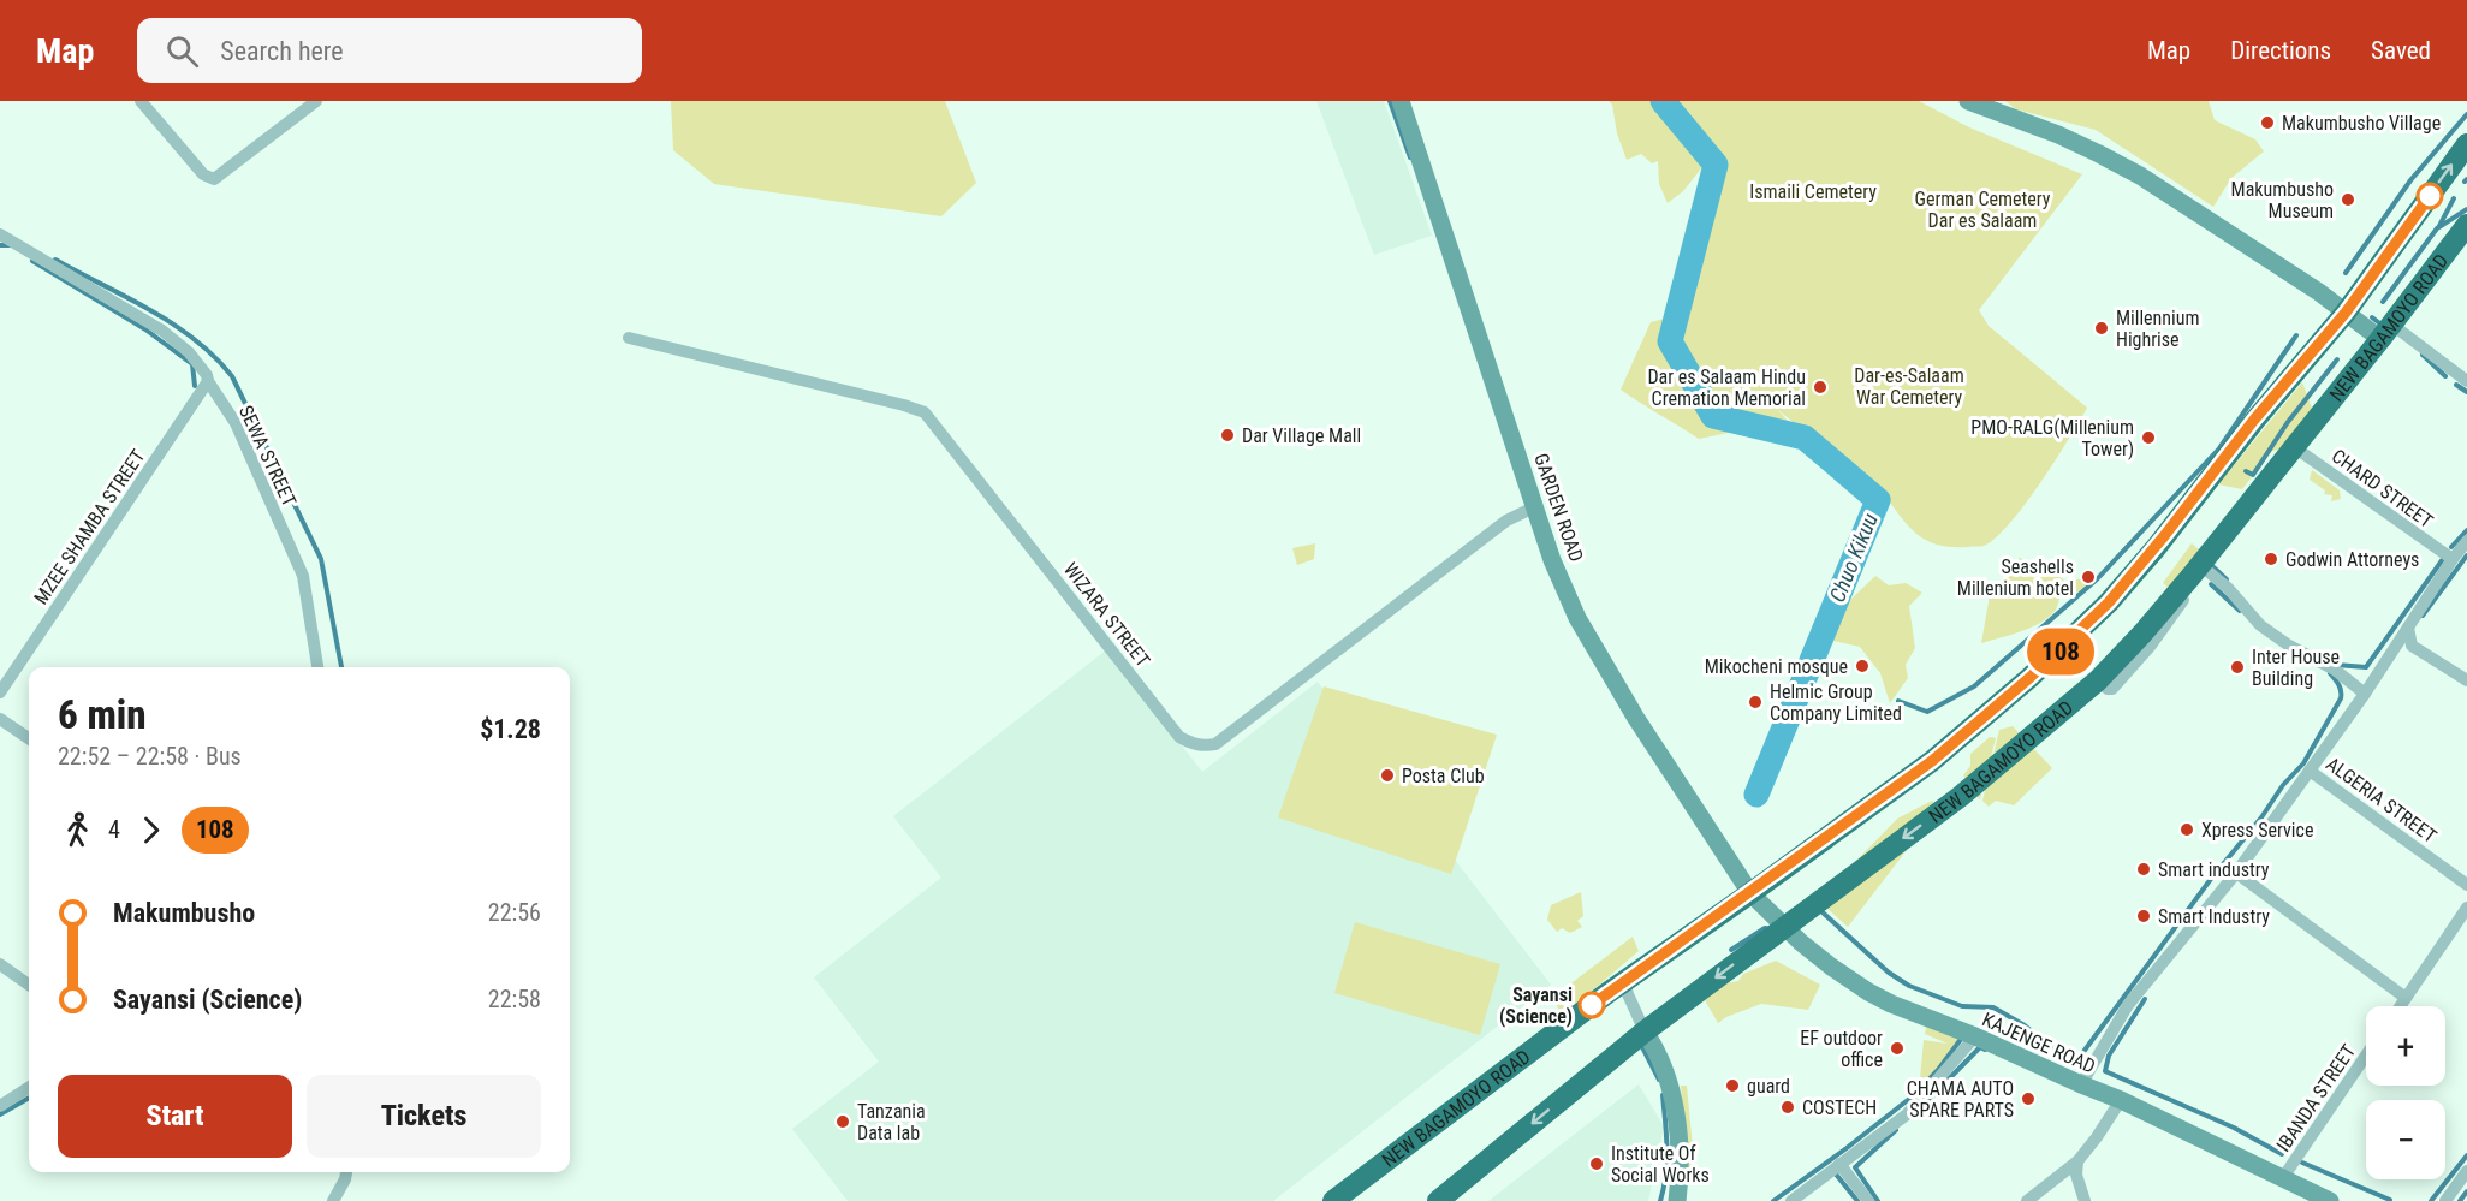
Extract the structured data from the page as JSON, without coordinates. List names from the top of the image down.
{
  "streets": {
    "highway": ["NEW BAGAMOYO ROAD"],
    "street": [
      "SEWA STREET",
      "CHARD STREET",
      "GARDEN ROAD",
      "MZEE SHAMBA STREET",
      "WIZARA STREET",
      "ALGERIA STREET",
      "KAJENGE ROAD",
      "IBANDA STREET"
    ]
  },
  "crossings": [
    ["NEW BAGAMOYO ROAD", "CHARD STREET"],
    ["NEW BAGAMOYO ROAD", "GARDEN ROAD"],
    ["NEW BAGAMOYO ROAD", "KAJENGE ROAD"],
    ["SEWA STREET", "MZEE SHAMBA STREET"],
    ["GARDEN ROAD", "WIZARA STREET"],
    ["GARDEN ROAD", "KAJENGE ROAD"],
    ["KAJENGE ROAD", "IBANDA STREET"]
  ],
  "water": ["Chuo Kikuu"],
  "parks": ["Ismaili Cemetery", "German Cemetery Dar es Salaam", "Dar-es-Salaam War Cemetery"],
  "places": [
    "Makumbusho Village",
    "Makumbusho Museum",
    "Millennium Highrise",
    "Dar es Salaam Hindu Cremation Memorial",
    "Dar Village Mall",
    "PMO-RALG(Millenium Tower)",
    "Godwin Attorneys",
    "Seashells Millenium hotel",
    "Mikocheni mosque",
    "Inter House Building",
    "Helmic Group Company Limited",
    "Posta Club",
    "Xpress Service",
    "Smart industry",
    "Smart Industry",
    "Sayansi (Science)",
    "EF outdoor office",
    "guard",
    "CHAMA AUTO SPARE PARTS",
    "COSTECH",
    "Tanzania Data lab",
    "Institute Of Social Works"
  ],
  "lines": ["bus line 108"],
  "page": {
    "header": "Map",
    "search": "Search here",
    "nav": ["Map", "Directions", "Saved"],
    "on_map": "108",
    "heading": ["6 min", "22:52 – 22:58 · Bus", "$1.28"],
    "legs": ["4", "108"],
    "list": [
      {
        "name": "Makumbusho",
        "value": "22:56"
      },
      {
        "name": "Sayansi (Science)",
        "value": "22:58"
      }
    ],
    "map_buttons": ["+", "−"],
    "buttons": ["Start", "Tickets"]
  }
}
